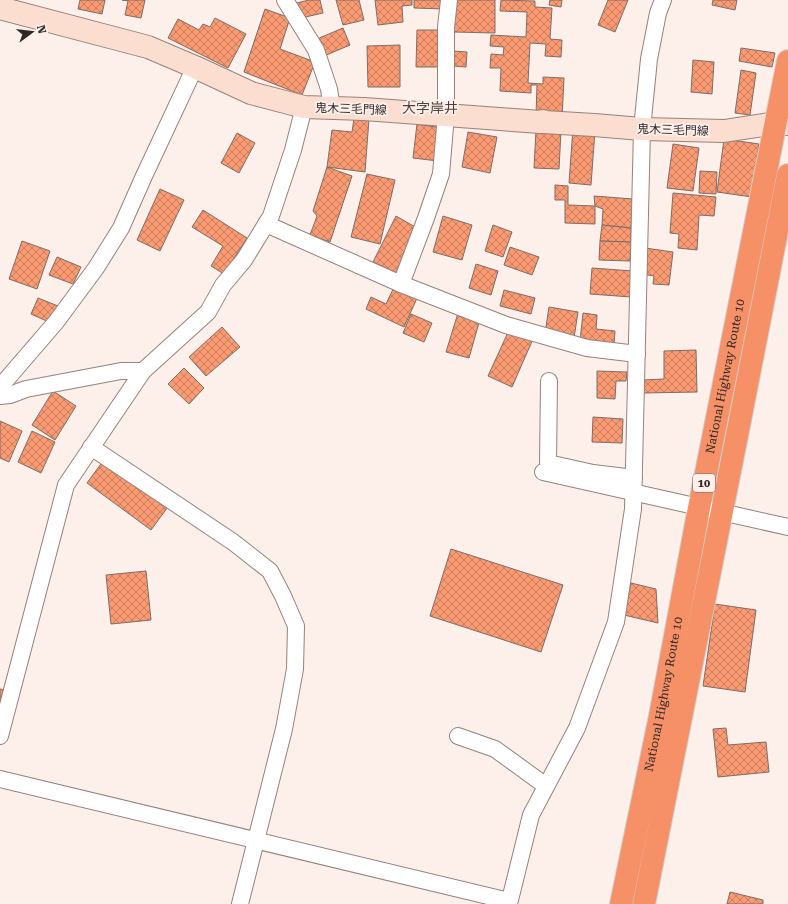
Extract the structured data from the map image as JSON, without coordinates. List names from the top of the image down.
{
  "streets": {
    "highway": ["National Highway Route 10", "10"],
    "main road": ["鬼木三毛門線"]
  },
  "crossings": [
    ["鬼木三毛門線", "National Highway Route 10"]
  ],
  "districts": ["大字岸井"],
  "north": "right"
}
